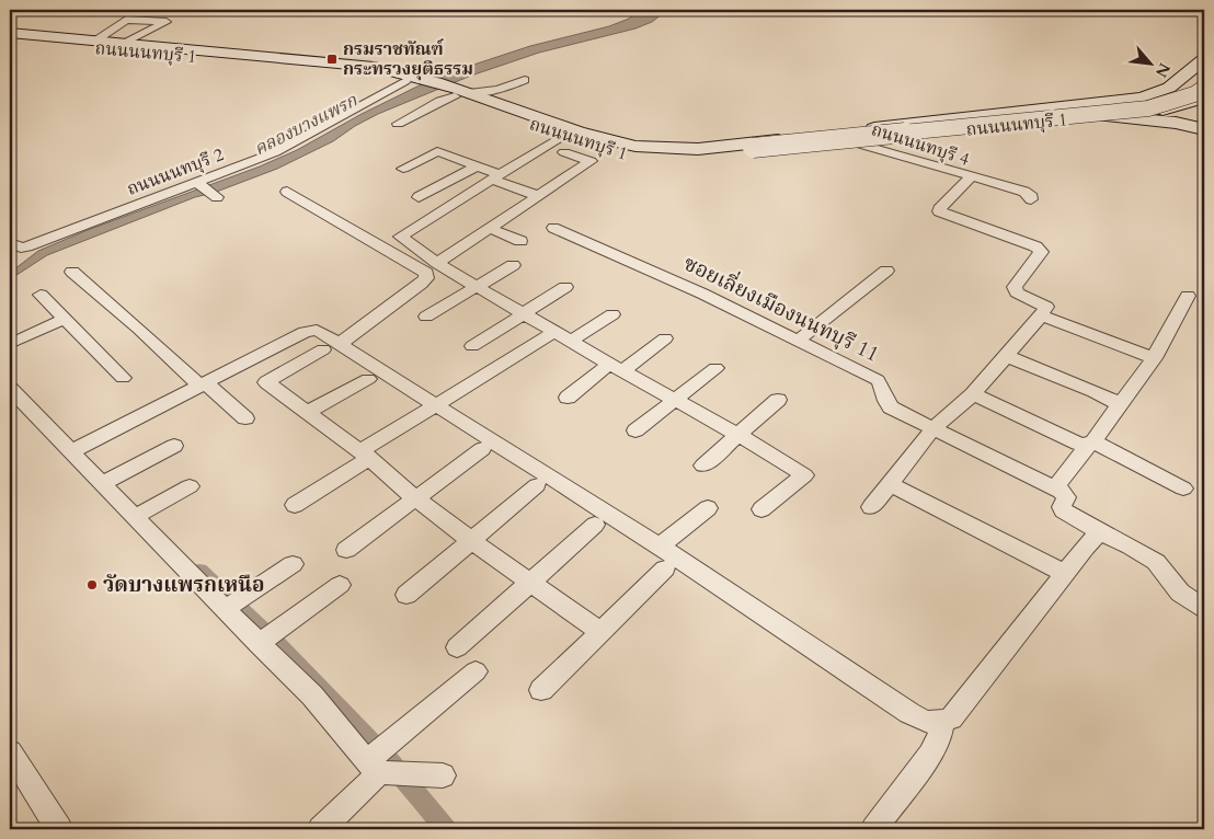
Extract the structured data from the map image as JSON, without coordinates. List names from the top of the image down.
{
  "streets": {
    "main road": ["ถนนนนทบุรี 1"],
    "street": ["ถนนนนทบุรี 4", "ถนนนนทบุรี 2", "ซอยเลี่ยงเมืองนนทบุรี 11"]
  },
  "crossings": [
    ["ถนนนนทบุรี 1", "ถนนนนทบุรี 4"],
    ["ถนนนนทบุรี 1", "ถนนนนทบุรี 2"]
  ],
  "water": ["คลองบางแพรก"],
  "places": {
    "transit": ["กรมราชทัณฑ์ กระทรวงยุติธรรม"],
    "other": ["วัดบางแพรกเหนือ"]
  },
  "north": "bottom right"
}
